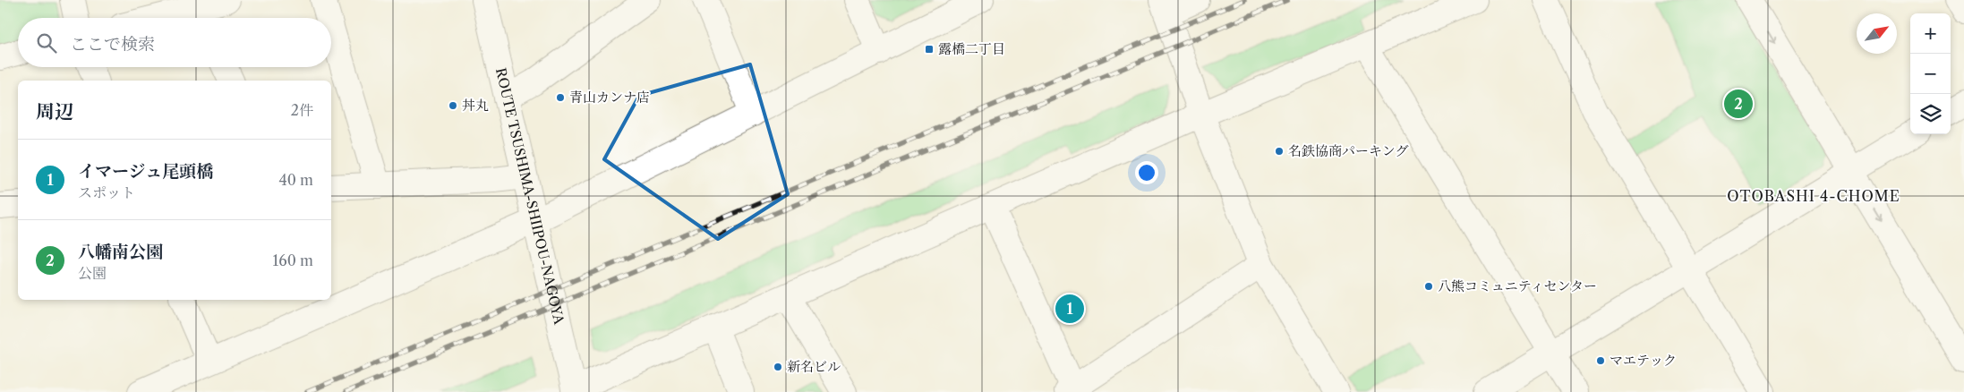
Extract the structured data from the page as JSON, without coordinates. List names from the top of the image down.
{
  "streets": {
    "street": ["ROUTE TSUSHIMA-SHIIPOU-NAGOYA"]
  },
  "districts": ["OTOBASHI 4-CHOME"],
  "places": {
    "transit": ["露橋二丁目"],
    "other": [
      "青山カンナ店",
      "丼丸",
      "名鉄協商パーキング",
      "八熊コミュニティセンター",
      "マエテック",
      "新名ビル"
    ]
  },
  "north": "top right",
  "page": {
    "map_buttons": ["+", "−"],
    "search": "ここで検索",
    "heading": ["周辺", "2件"],
    "pins": ["2", "1"],
    "list": [
      {
        "mark": "1",
        "name": "イマージュ尾頭橋",
        "note": "スポット",
        "value": "40 m"
      },
      {
        "mark": "2",
        "name": "八幡南公園",
        "note": "公園",
        "value": "160 m"
      }
    ]
  }
}
